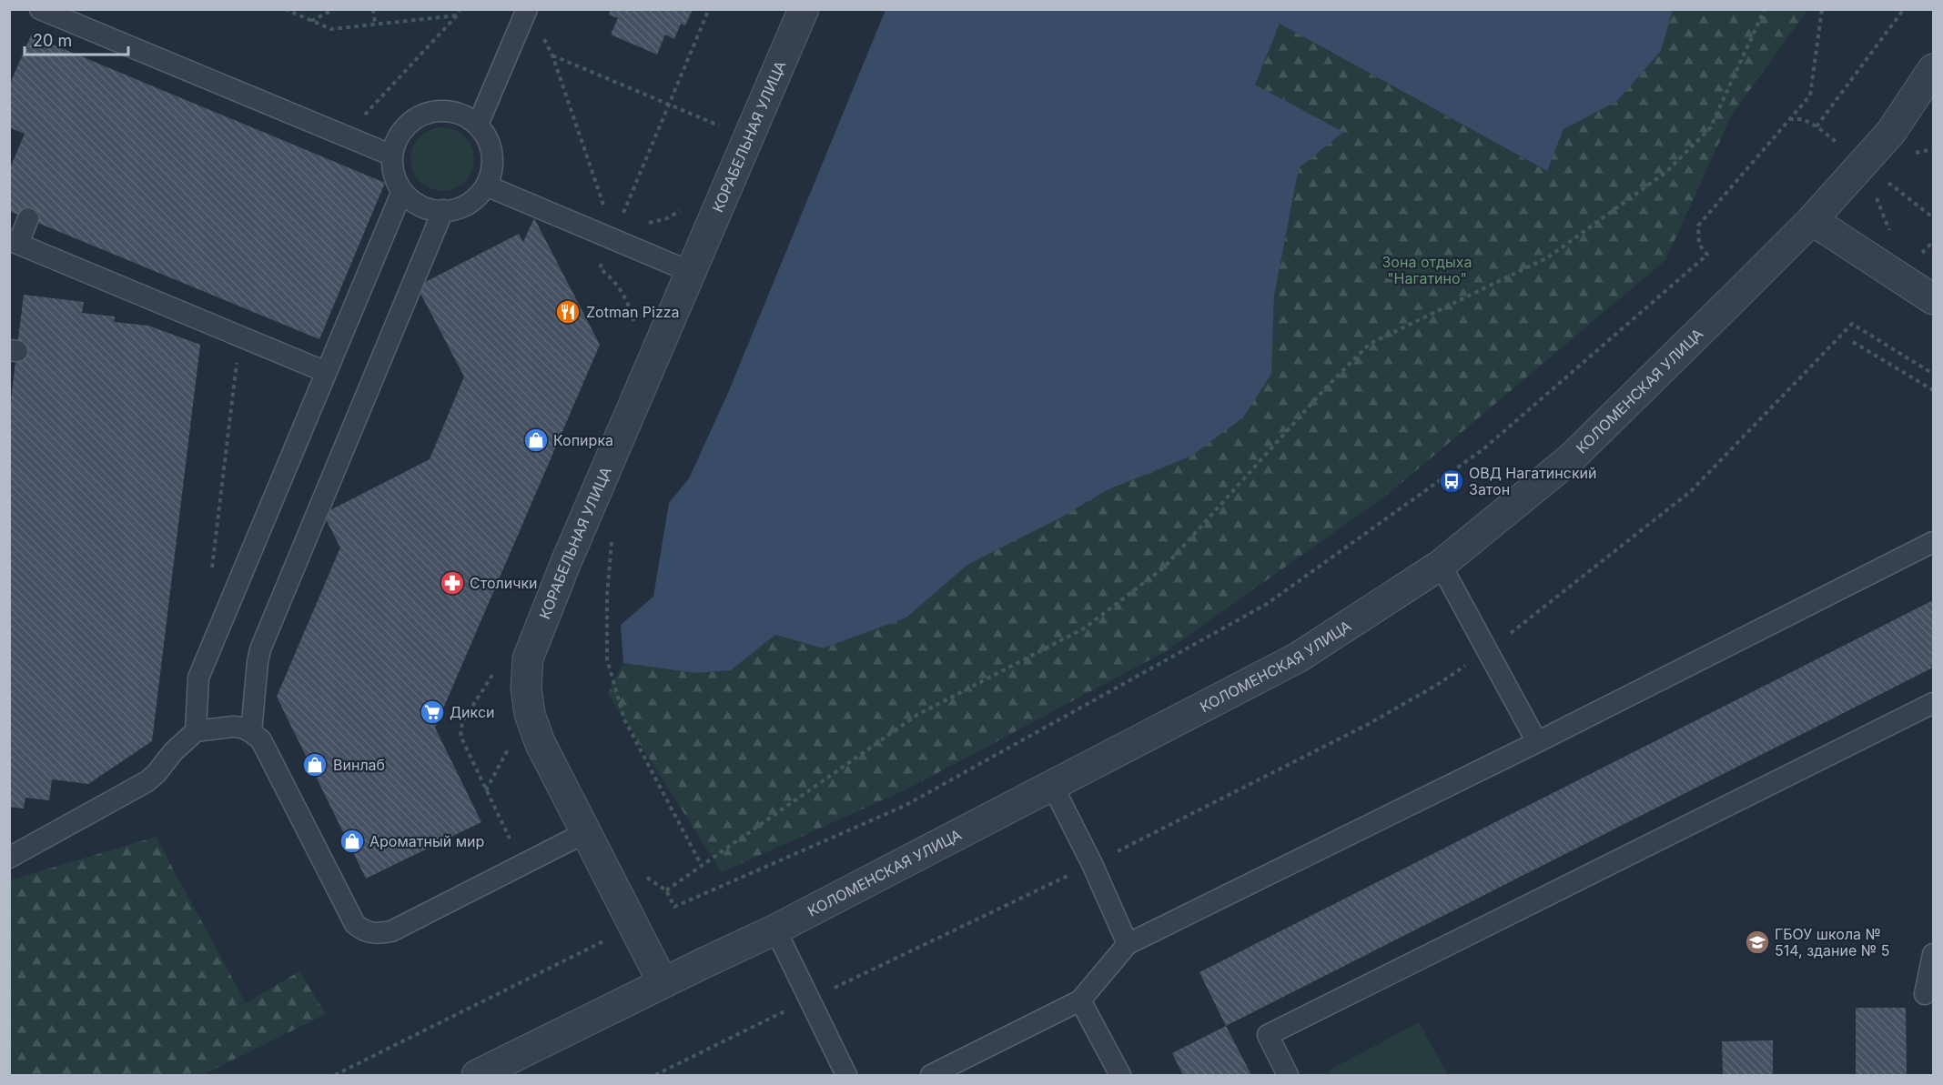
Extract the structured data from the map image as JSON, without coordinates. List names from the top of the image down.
{
  "streets": {
    "street": ["КОРАБЕЛЬНАЯ УЛИЦА", "КОЛОМЕНСКАЯ УЛИЦА"]
  },
  "crossings": [
    ["КОРАБЕЛЬНАЯ УЛИЦА", "КОЛОМЕНСКАЯ УЛИЦА"]
  ],
  "parks": ["Зона отдыха \"Нагатино\""],
  "places": {
    "restaurant": ["Zotman Pizza"],
    "shop": ["Копирка", "Винлаб", "Ароматный мир"],
    "bus stop": ["ОВД Нагатинский Затон"],
    "pharmacy": ["Столички"],
    "supermarket": ["Дикси"],
    "school or university": ["ГБОУ школа № 514, здание № 5"]
  },
  "scale_bar": "20 m"
}
